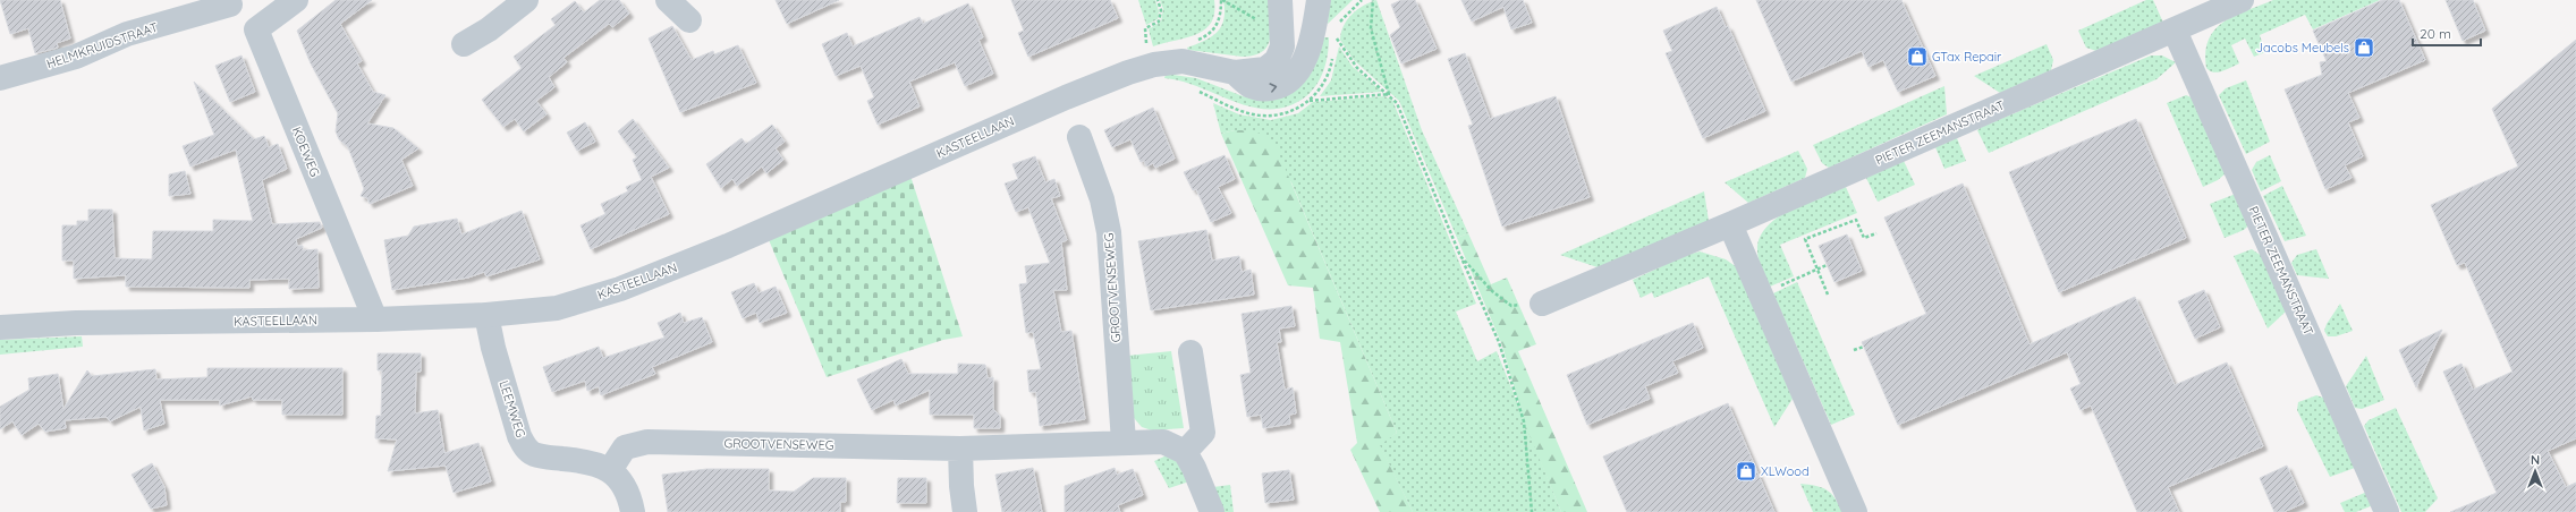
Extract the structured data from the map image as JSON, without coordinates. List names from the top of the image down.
{
  "streets": {
    "street": [
      "HELMKRUIDSTRAAT",
      "PIETER ZEEMANSTRAAT",
      "KASTEELLAAN",
      "KOEWEG",
      "GROOTVENSEWEG",
      "LEEMWEG"
    ]
  },
  "crossings": [
    ["HELMKRUIDSTRAAT", "KOEWEG"],
    ["KASTEELLAAN", "KOEWEG"],
    ["KASTEELLAAN", "LEEMWEG"],
    ["GROOTVENSEWEG", "LEEMWEG"]
  ],
  "places": {
    "shop": ["Jacobs Meubels", "GTax Repair", "XLWood"]
  },
  "scale_bar": "20 m",
  "north": "top"
}
